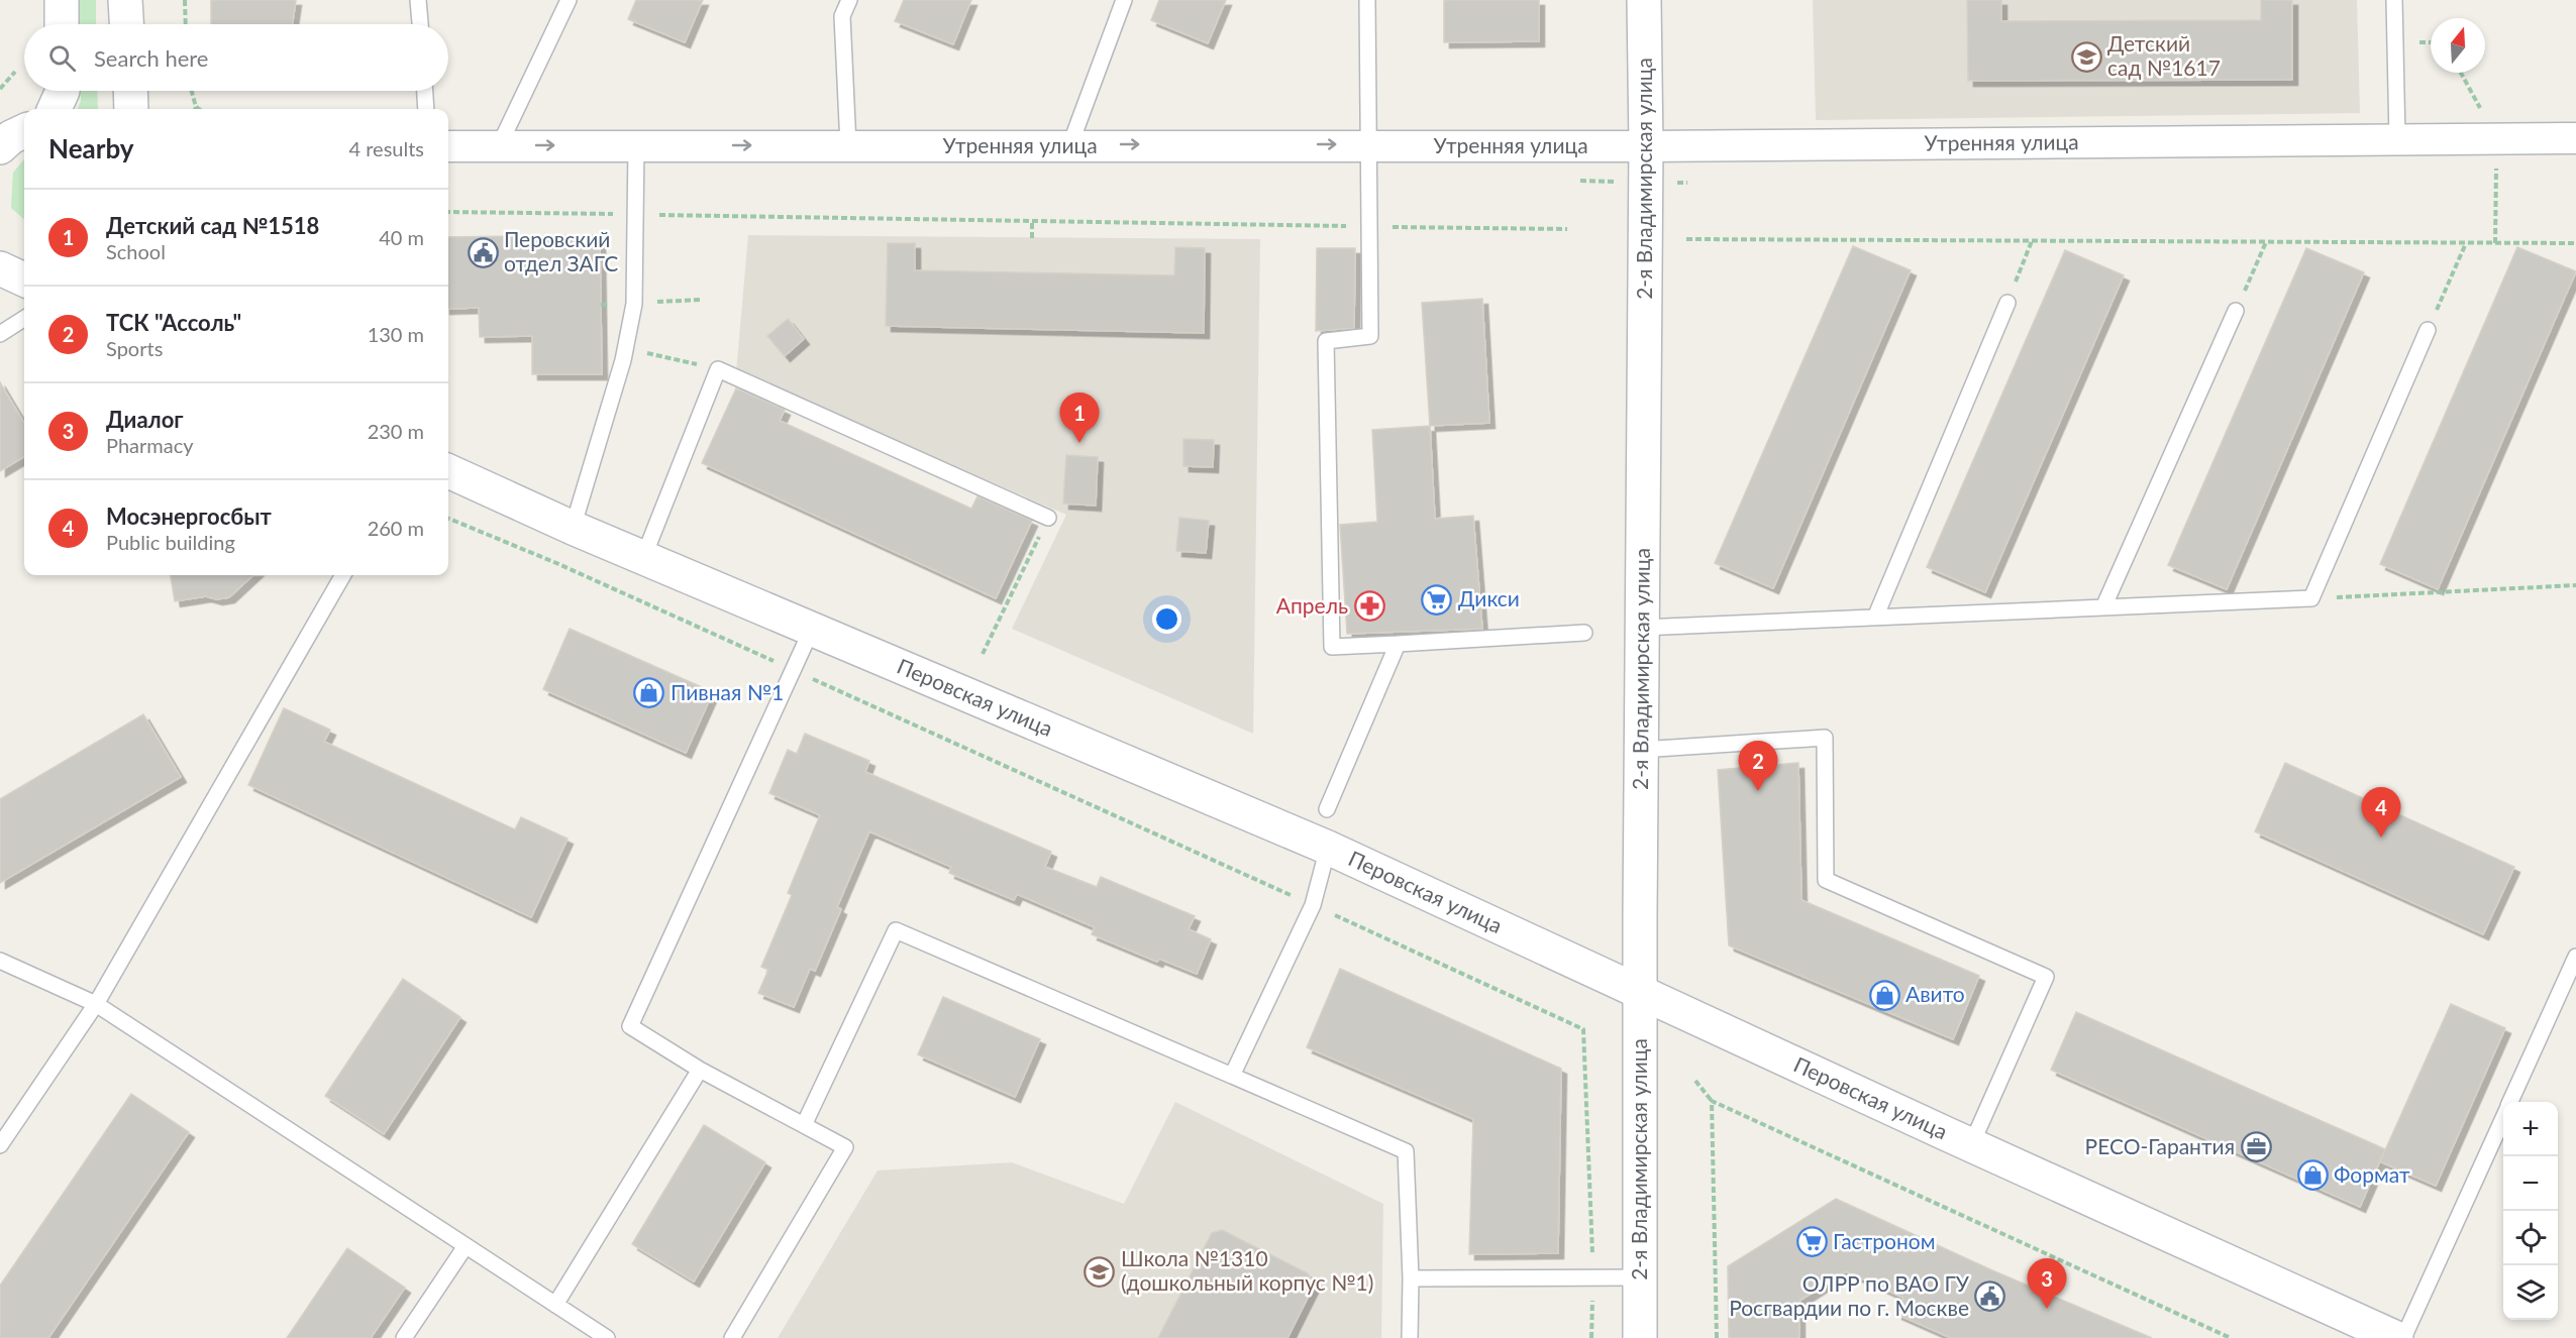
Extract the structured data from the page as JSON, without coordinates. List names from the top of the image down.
{
  "streets": {
    "main road": ["2-я Владимирская улица", "Перовская улица"],
    "street": ["Утренняя улица"]
  },
  "crossings": [
    ["Утренняя улица", "2-я Владимирская улица"],
    ["2-я Владимирская улица", "Перовская улица"]
  ],
  "places": {
    "school or university": ["Детский сад №1617", "Школа №1310 (дошкольный корпус №1)"],
    "public building": ["Перовский отдел ЗАГС", "ОЛРР по ВАО ГУ Росгвардии по г. Москве"],
    "supermarket": ["Дикси", "Гастроном"],
    "pharmacy": ["Апрель"],
    "shop": ["Пивная №1", "Авито", "Формат"],
    "office": ["РЕСО-Гарантия"]
  },
  "north": "top",
  "page": {
    "search": "Search here",
    "heading": ["Nearby", "4 results"],
    "list": [
      {
        "mark": "1",
        "name": "Детский сад №1518",
        "note": "School",
        "value": "40 m"
      },
      {
        "mark": "2",
        "name": "ТСК \"Ассоль\"",
        "note": "Sports",
        "value": "130 m"
      },
      {
        "mark": "3",
        "name": "Диалог",
        "note": "Pharmacy",
        "value": "230 m"
      },
      {
        "mark": "4",
        "name": "Мосэнергосбыт",
        "note": "Public building",
        "value": "260 m"
      }
    ],
    "pins": [
      "1",
      "2",
      "4",
      "3"
    ],
    "map_buttons": ["+", "−"]
  }
}
